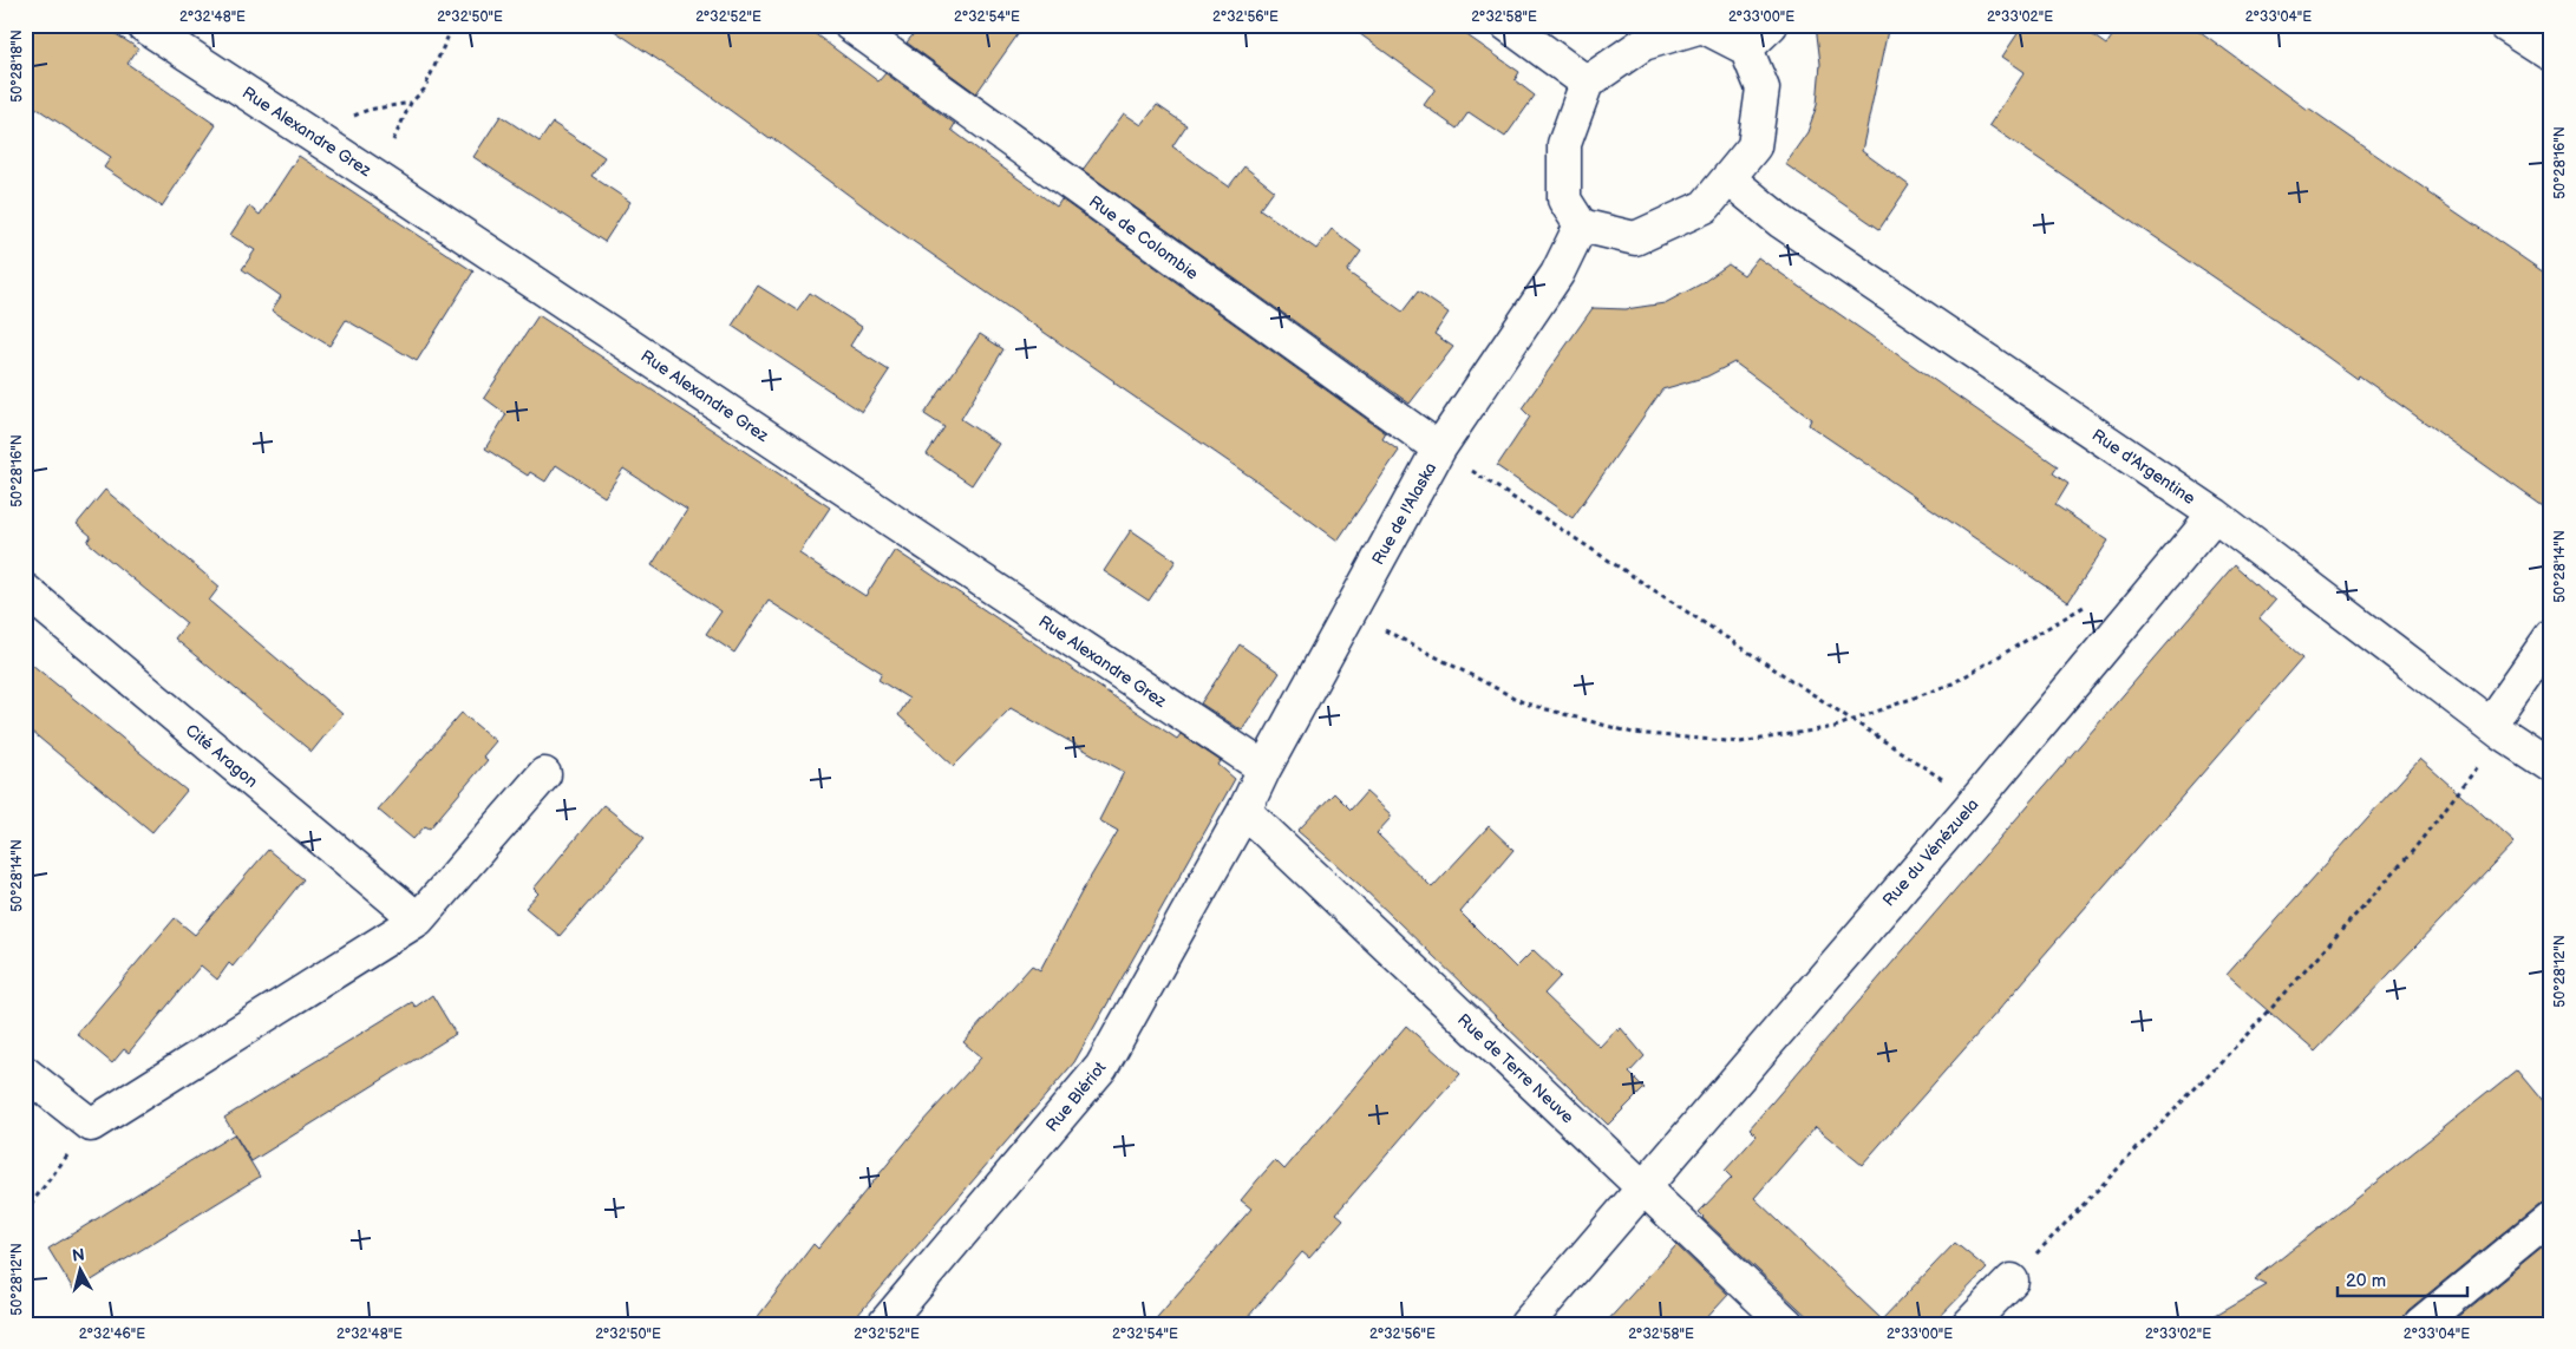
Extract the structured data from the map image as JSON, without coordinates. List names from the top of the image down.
{
  "streets": {
    "street": [
      "Rue Alexandre Grez",
      "Rue de Colombie",
      "Rue d'Argentine",
      "Rue de l'Alaska",
      "Cité Aragon",
      "Rue du Vénézuela",
      "Rue de Terre Neuve",
      "Rue Blériot"
    ]
  },
  "crossings": [
    ["Rue Alexandre Grez", "Rue de l'Alaska"],
    ["Rue de Colombie", "Rue de l'Alaska"],
    ["Rue d'Argentine", "Rue de l'Alaska"],
    ["Rue d'Argentine", "Rue du Vénézuela"],
    ["Rue de l'Alaska", "Rue de Terre Neuve"],
    ["Rue de l'Alaska", "Rue Blériot"],
    ["Rue du Vénézuela", "Rue de Terre Neuve"],
    ["Rue de Terre Neuve", "Rue Blériot"]
  ],
  "scale_bar": "20 m",
  "north": "top",
  "coordinates": [
    "2°32'48\"E",
    "2°32'50\"E",
    "2°32'52\"E",
    "2°32'54\"E",
    "2°32'56\"E",
    "2°32'58\"E",
    "2°33'00\"E",
    "2°33'02\"E",
    "2°33'04\"E",
    "50°28'18\"N",
    "50°28'16\"N",
    "50°28'14\"N",
    "50°28'12\"N",
    "2°32'46\"E"
  ]
}
